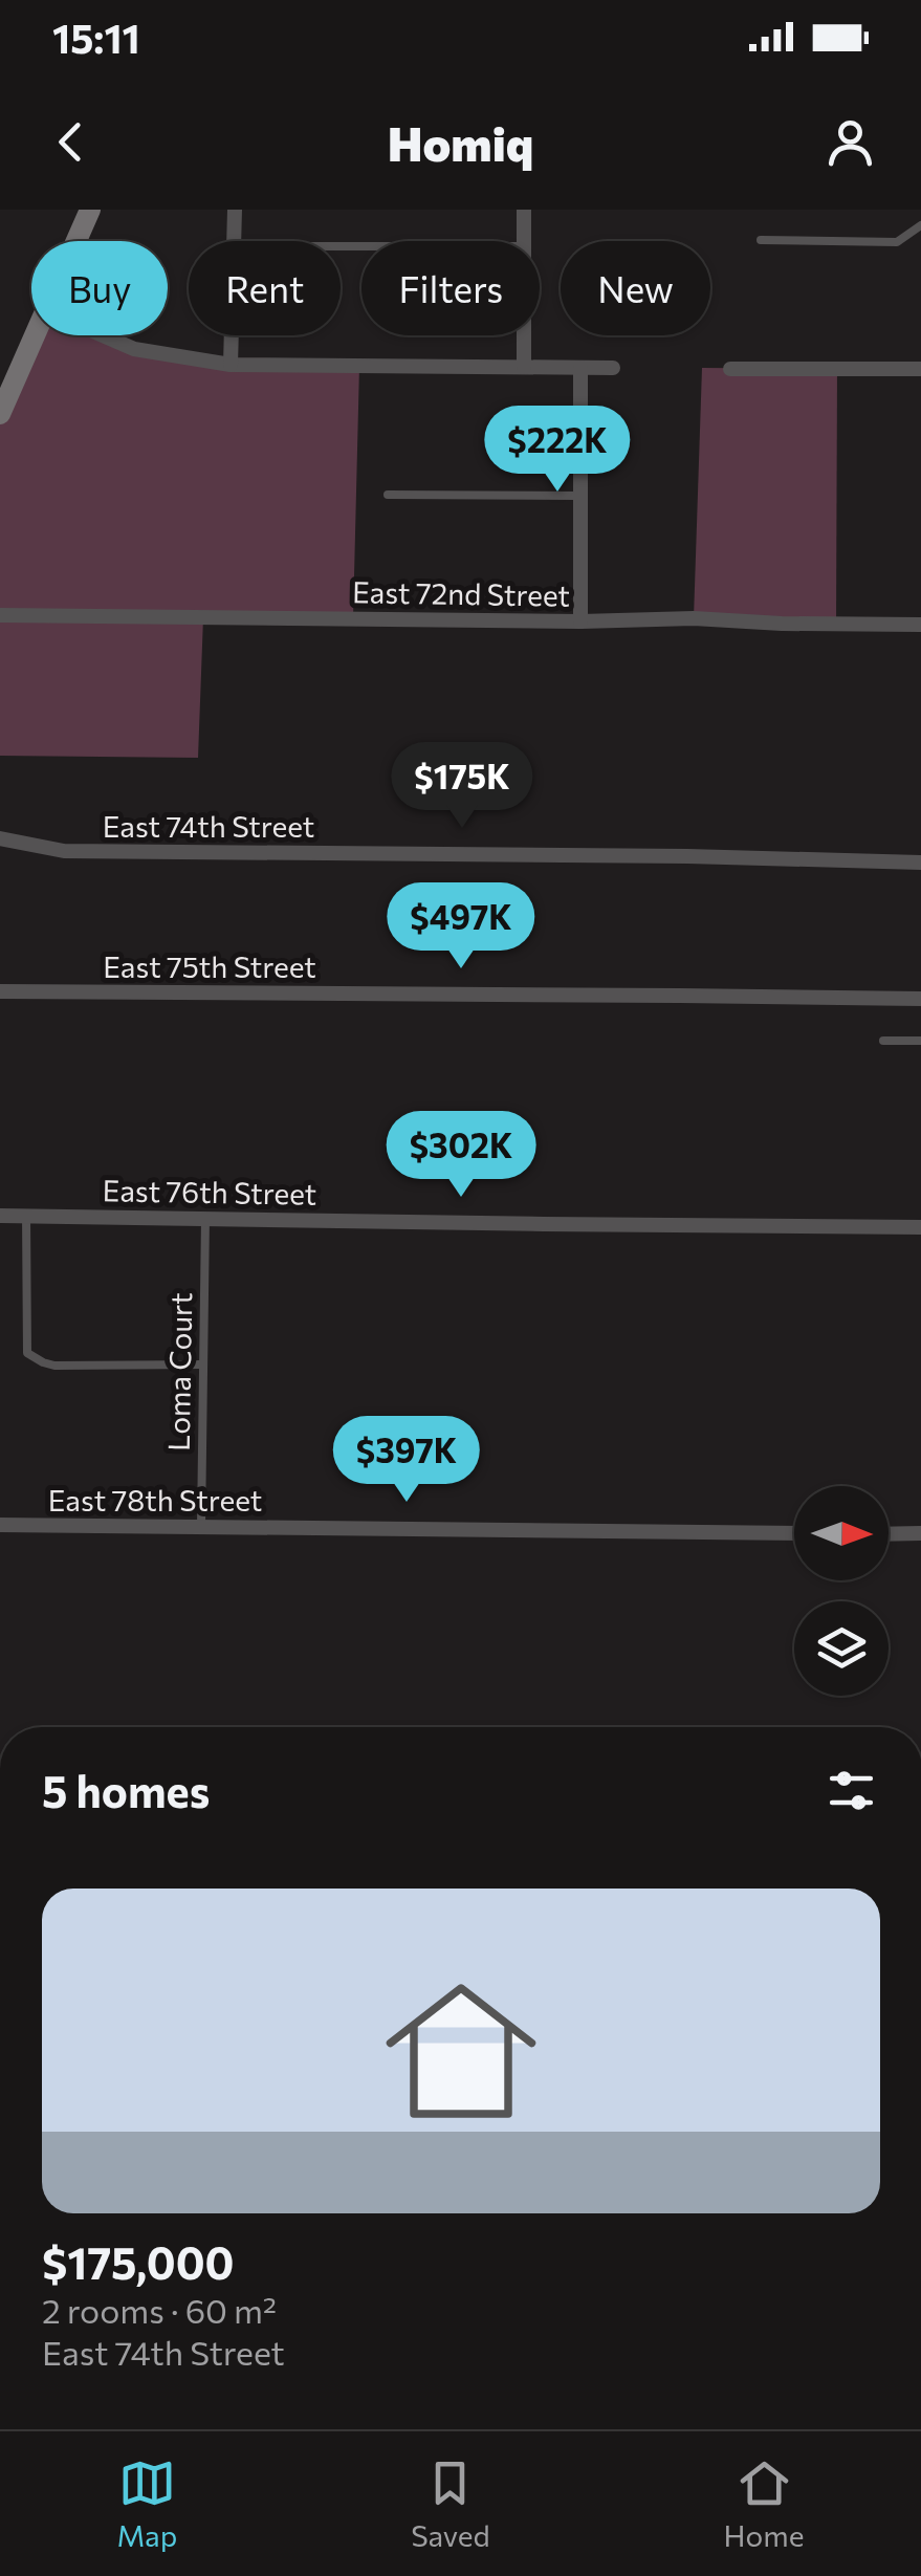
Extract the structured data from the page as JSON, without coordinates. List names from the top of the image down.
{
  "streets": {
    "street": [
      "East 72nd Street",
      "East 74th Street",
      "East 75th Street",
      "East 76th Street",
      "East 78th Street"
    ],
    "lane": ["Loma Court"]
  },
  "crossings": [
    ["East 76th Street", "Loma Court"],
    ["Loma Court", "East 78th Street"]
  ],
  "north": "right",
  "page": {
    "status": "15:11",
    "header": "Homiq",
    "chip": [
      "Buy",
      "Rent",
      "Filters",
      "New"
    ],
    "price": [
      "$222K",
      "$175K",
      "$497K",
      "$302K",
      "$397K"
    ],
    "heading": "5 homes",
    "list": [
      {
        "name": "$175,000",
        "note": "2 rooms · 60 m² · East 74th Street"
      }
    ],
    "tabs": ["Map", "Saved", "Home"]
  }
}
